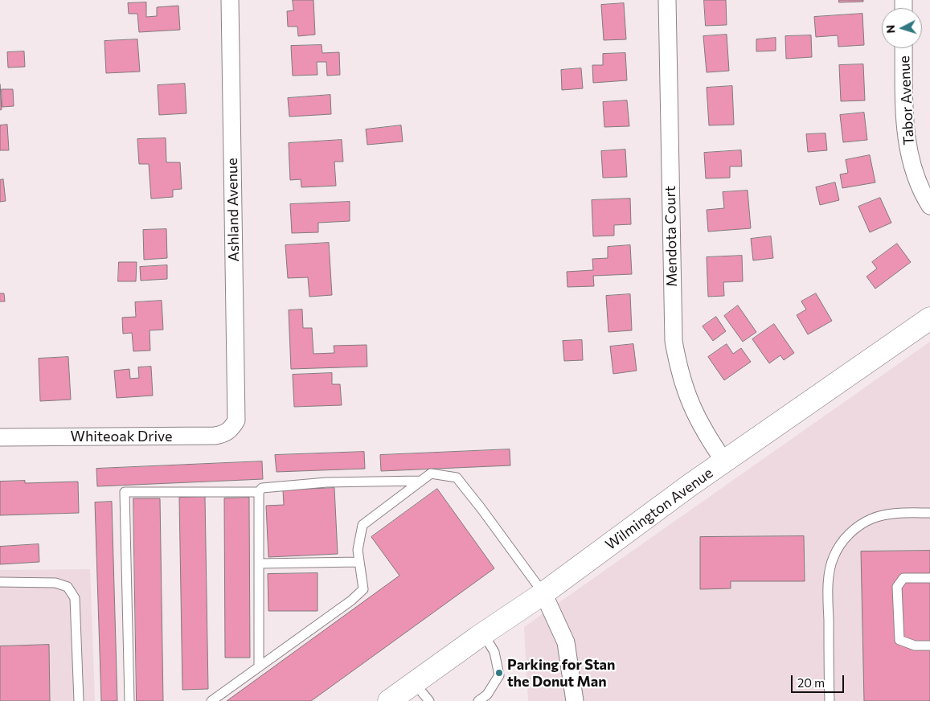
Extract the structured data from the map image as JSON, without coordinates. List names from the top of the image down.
{
  "streets": {
    "main road": ["Wilmington Avenue"],
    "street": [
      "Tabor Avenue",
      "Ashland Avenue",
      "Mendota Court",
      "Whiteoak Drive"
    ]
  },
  "crossings": [
    ["Ashland Avenue", "Whiteoak Drive"],
    ["Mendota Court", "Wilmington Avenue"]
  ],
  "places": ["Parking for Stan the Donut Man"],
  "scale_bar": "20 m",
  "north": "left"
}
